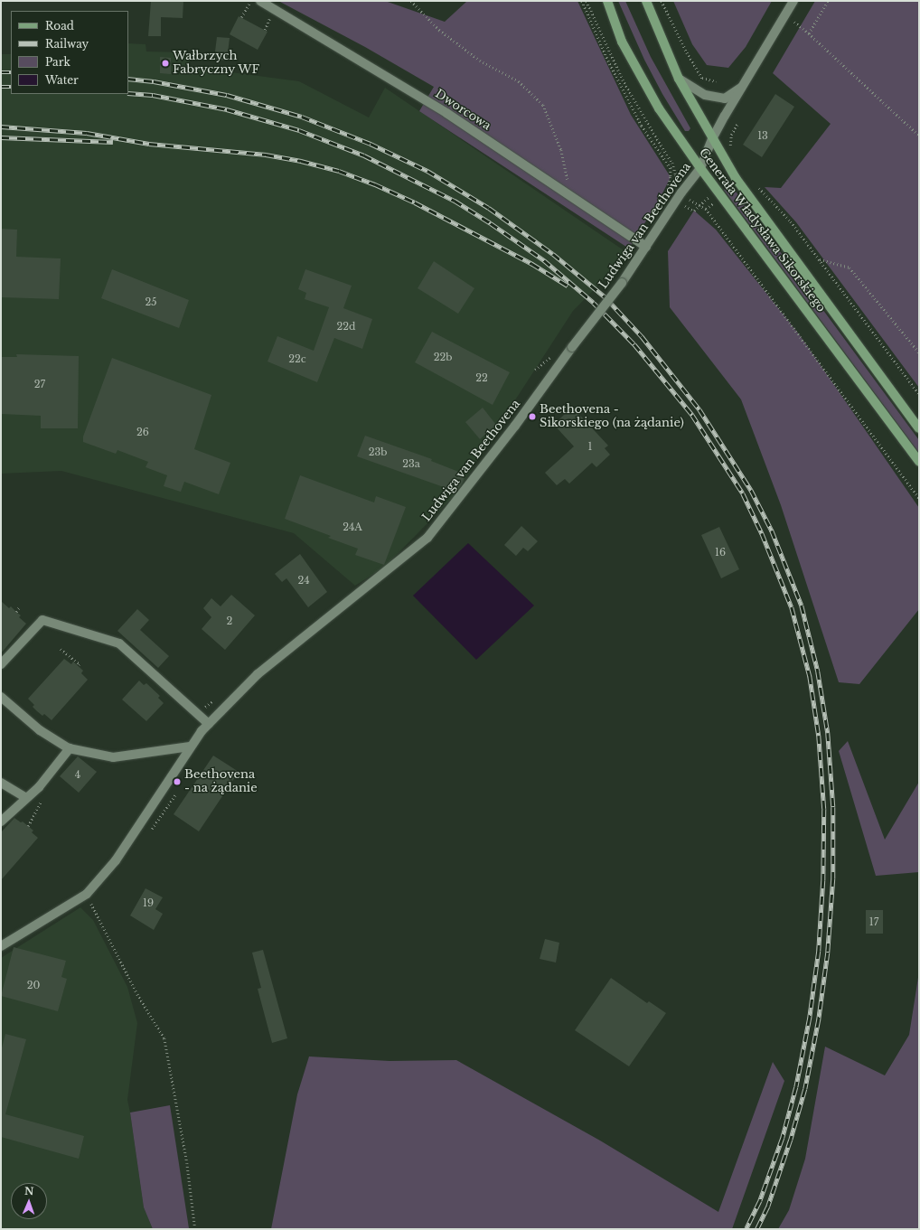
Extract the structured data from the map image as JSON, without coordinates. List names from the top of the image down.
{
  "streets": {
    "main road": ["Generała Władysława Sikorskiego"],
    "street": ["Dworcowa", "Ludwiga van Beethovena"]
  },
  "crossings": [
    ["Dworcowa", "Ludwiga van Beethovena"],
    ["Ludwiga van Beethovena", "Generała Władysława Sikorskiego"]
  ],
  "places": ["Wałbrzych Fabryczny WF", "Beethovena - Sikorskiego (na żądanie)", "Beethovena - na żądanie"],
  "house_numbers": [
    "13",
    "25",
    "22d",
    "22b",
    "22c",
    "22",
    "27",
    "26",
    "1",
    "23b",
    "23a",
    "24A",
    "16",
    "24",
    "2",
    "4",
    "19",
    "17",
    "20"
  ],
  "legend": [
    "Road",
    "Railway",
    "Park",
    "Water"
  ],
  "north": "top"
}
